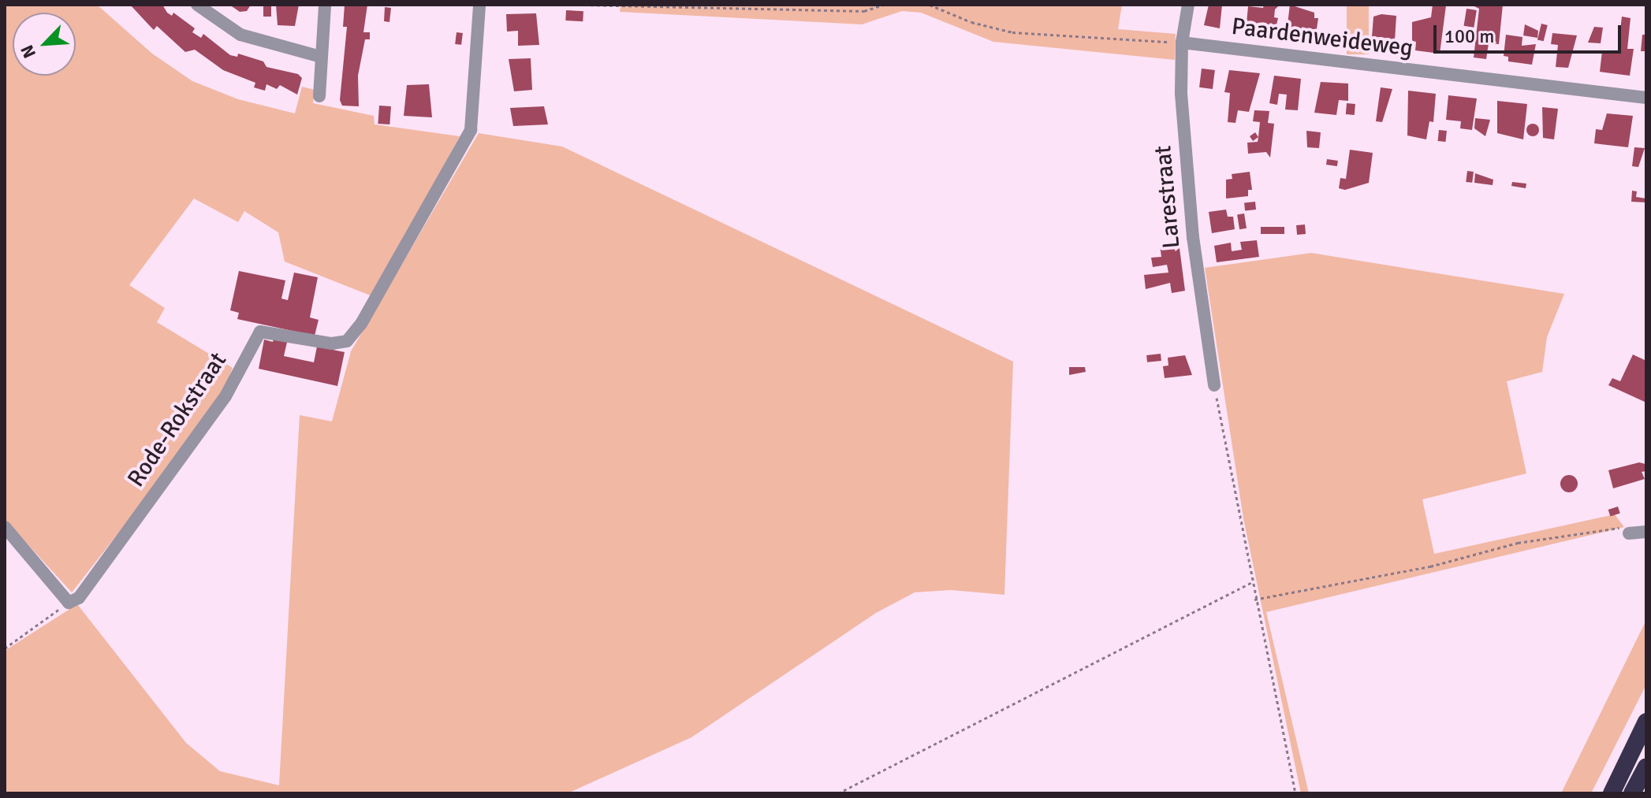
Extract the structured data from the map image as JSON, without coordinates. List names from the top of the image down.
{
  "streets": {
    "street": ["Paardenweideweg", "Larestraat", "Rode-Rokstraat"]
  },
  "crossings": [
    ["Paardenweideweg", "Larestraat"]
  ],
  "scale_bar": "100 m",
  "north": "bottom left"
}
